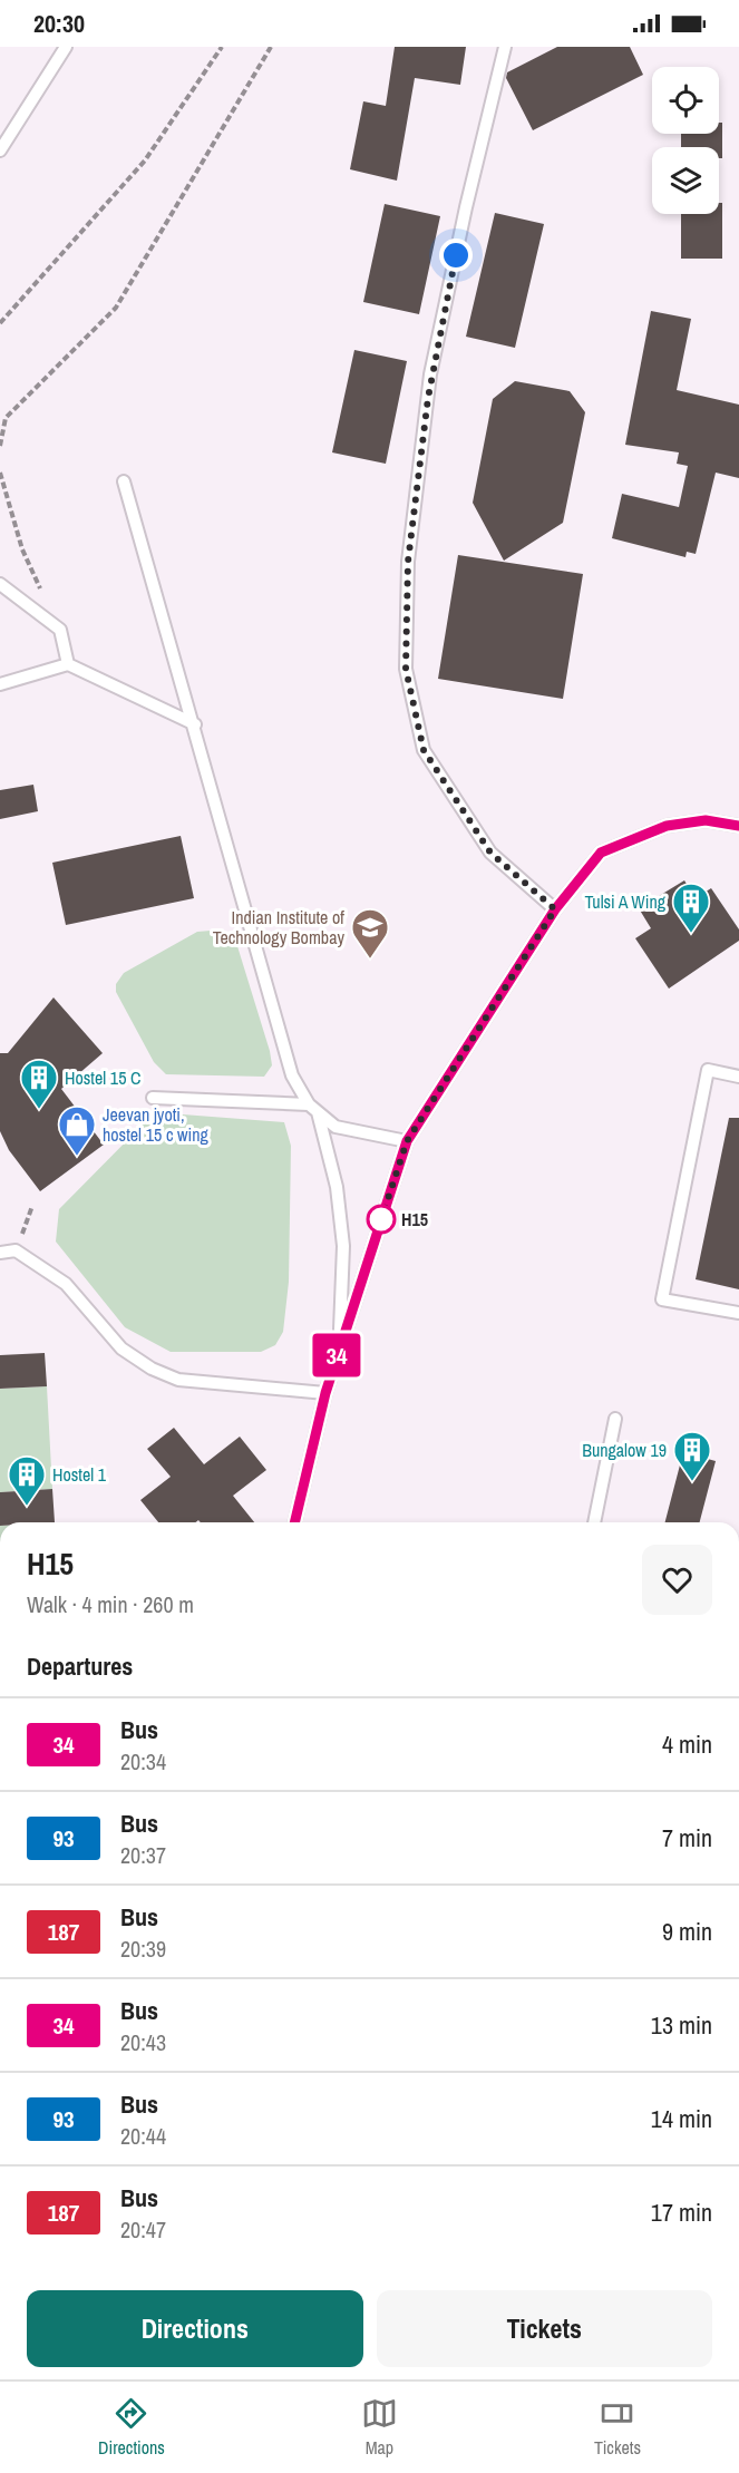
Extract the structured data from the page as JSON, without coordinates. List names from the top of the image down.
{
  "places": {
    "building": [
      "Tulsi A Wing",
      "Hostel 15 C",
      "Bungalow 19",
      "Hostel 1"
    ],
    "school or university": ["Indian Institute of Technology Bombay"],
    "shop": ["Jeevan jyoti, hostel 15 c wing"],
    "other": ["H15"]
  },
  "lines": ["bus line 34"],
  "page": {
    "status": "20:30",
    "on_map": "34",
    "heading": [
      ["H15", "Walk · 4 min · 260 m"],
      "Departures"
    ],
    "list": [
      {
        "mark": "34",
        "name": "Bus",
        "note": "20:34",
        "value": "4 min"
      },
      {
        "mark": "93",
        "name": "Bus",
        "note": "20:37",
        "value": "7 min"
      },
      {
        "mark": "187",
        "name": "Bus",
        "note": "20:39",
        "value": "9 min"
      },
      {
        "mark": "34",
        "name": "Bus",
        "note": "20:43",
        "value": "13 min"
      },
      {
        "mark": "93",
        "name": "Bus",
        "note": "20:44",
        "value": "14 min"
      },
      {
        "mark": "187",
        "name": "Bus",
        "note": "20:47",
        "value": "17 min"
      }
    ],
    "buttons": ["Directions", "Tickets"],
    "tabs": ["Directions", "Map", "Tickets"]
  }
}
